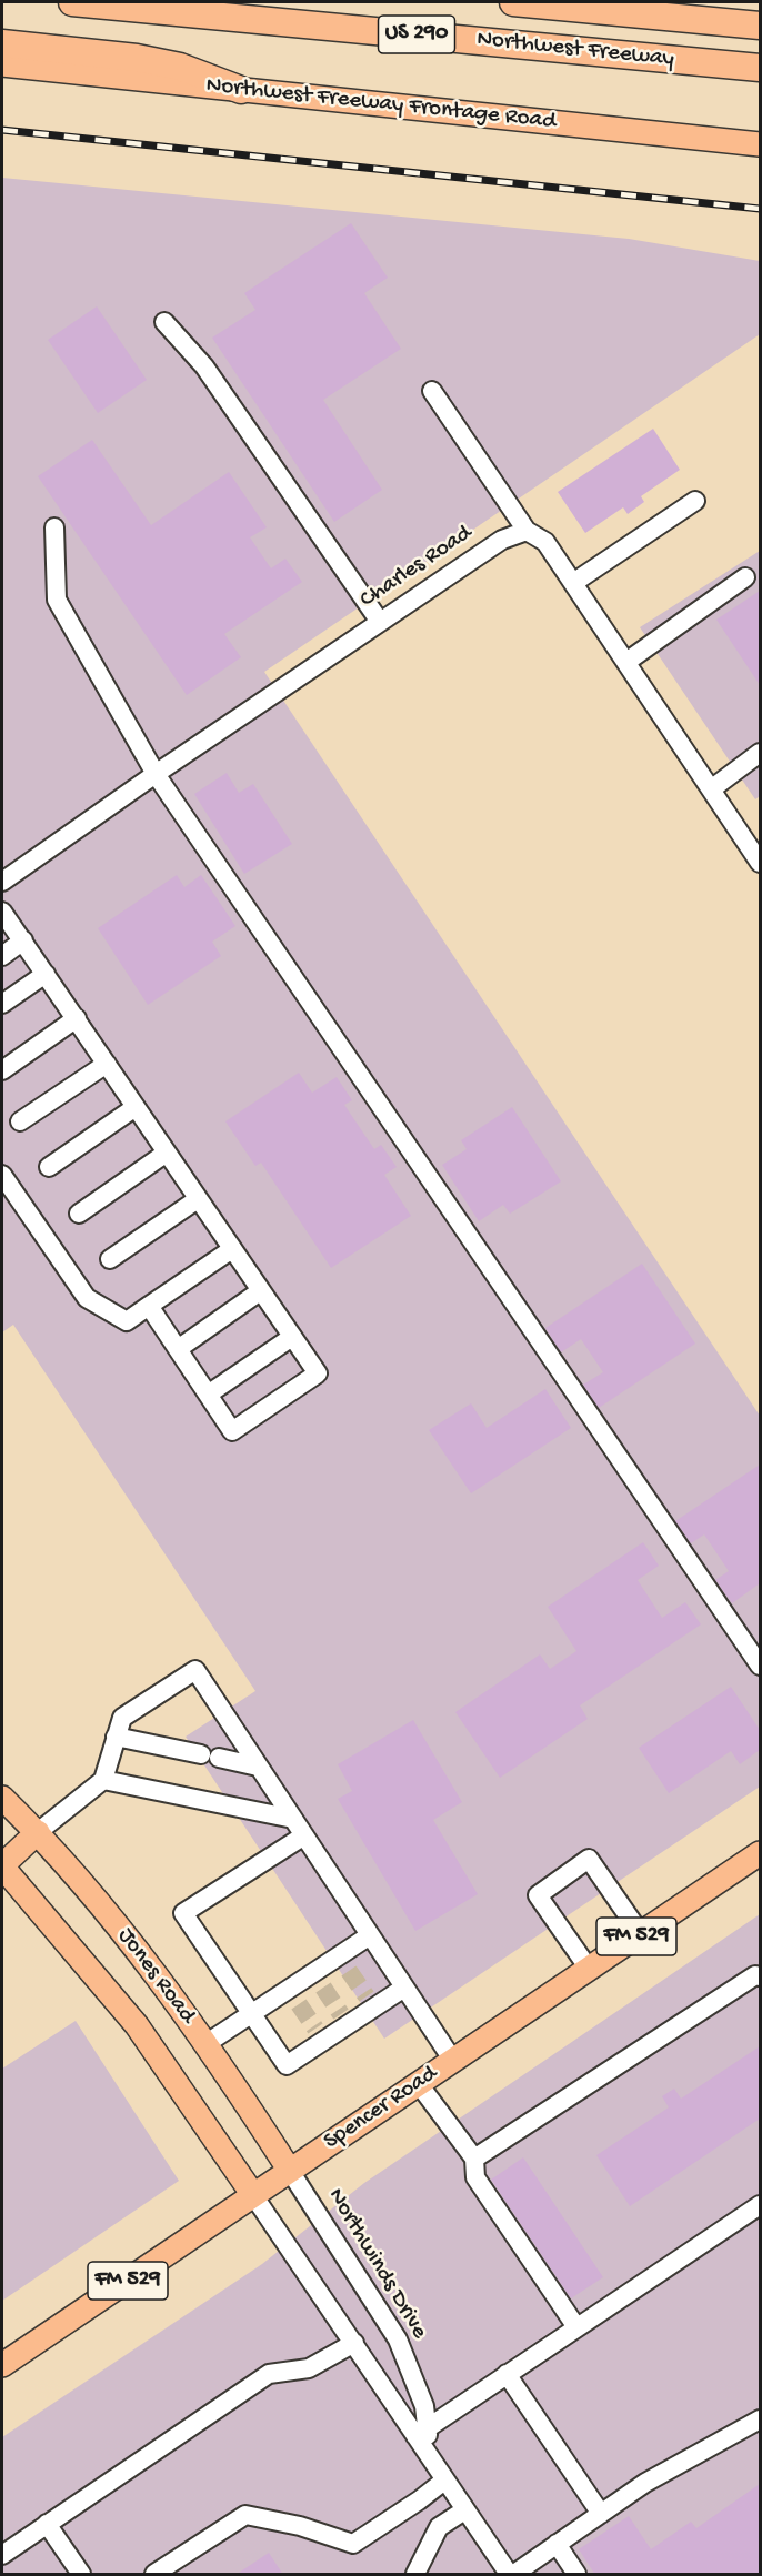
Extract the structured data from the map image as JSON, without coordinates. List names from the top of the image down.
{
  "streets": {
    "highway": ["US 290", "Northwest Freeway"],
    "main road": [
      "Northwest Freeway Frontage Road",
      "FM 529",
      "Jones Road",
      "Spencer Road"
    ],
    "street": ["Charles Road", "Northwinds Drive"]
  },
  "crossings": [
    ["Jones Road", "Spencer Road"],
    ["Jones Road", "Northwinds Drive"],
    ["Spencer Road", "Northwinds Drive"]
  ]
}
